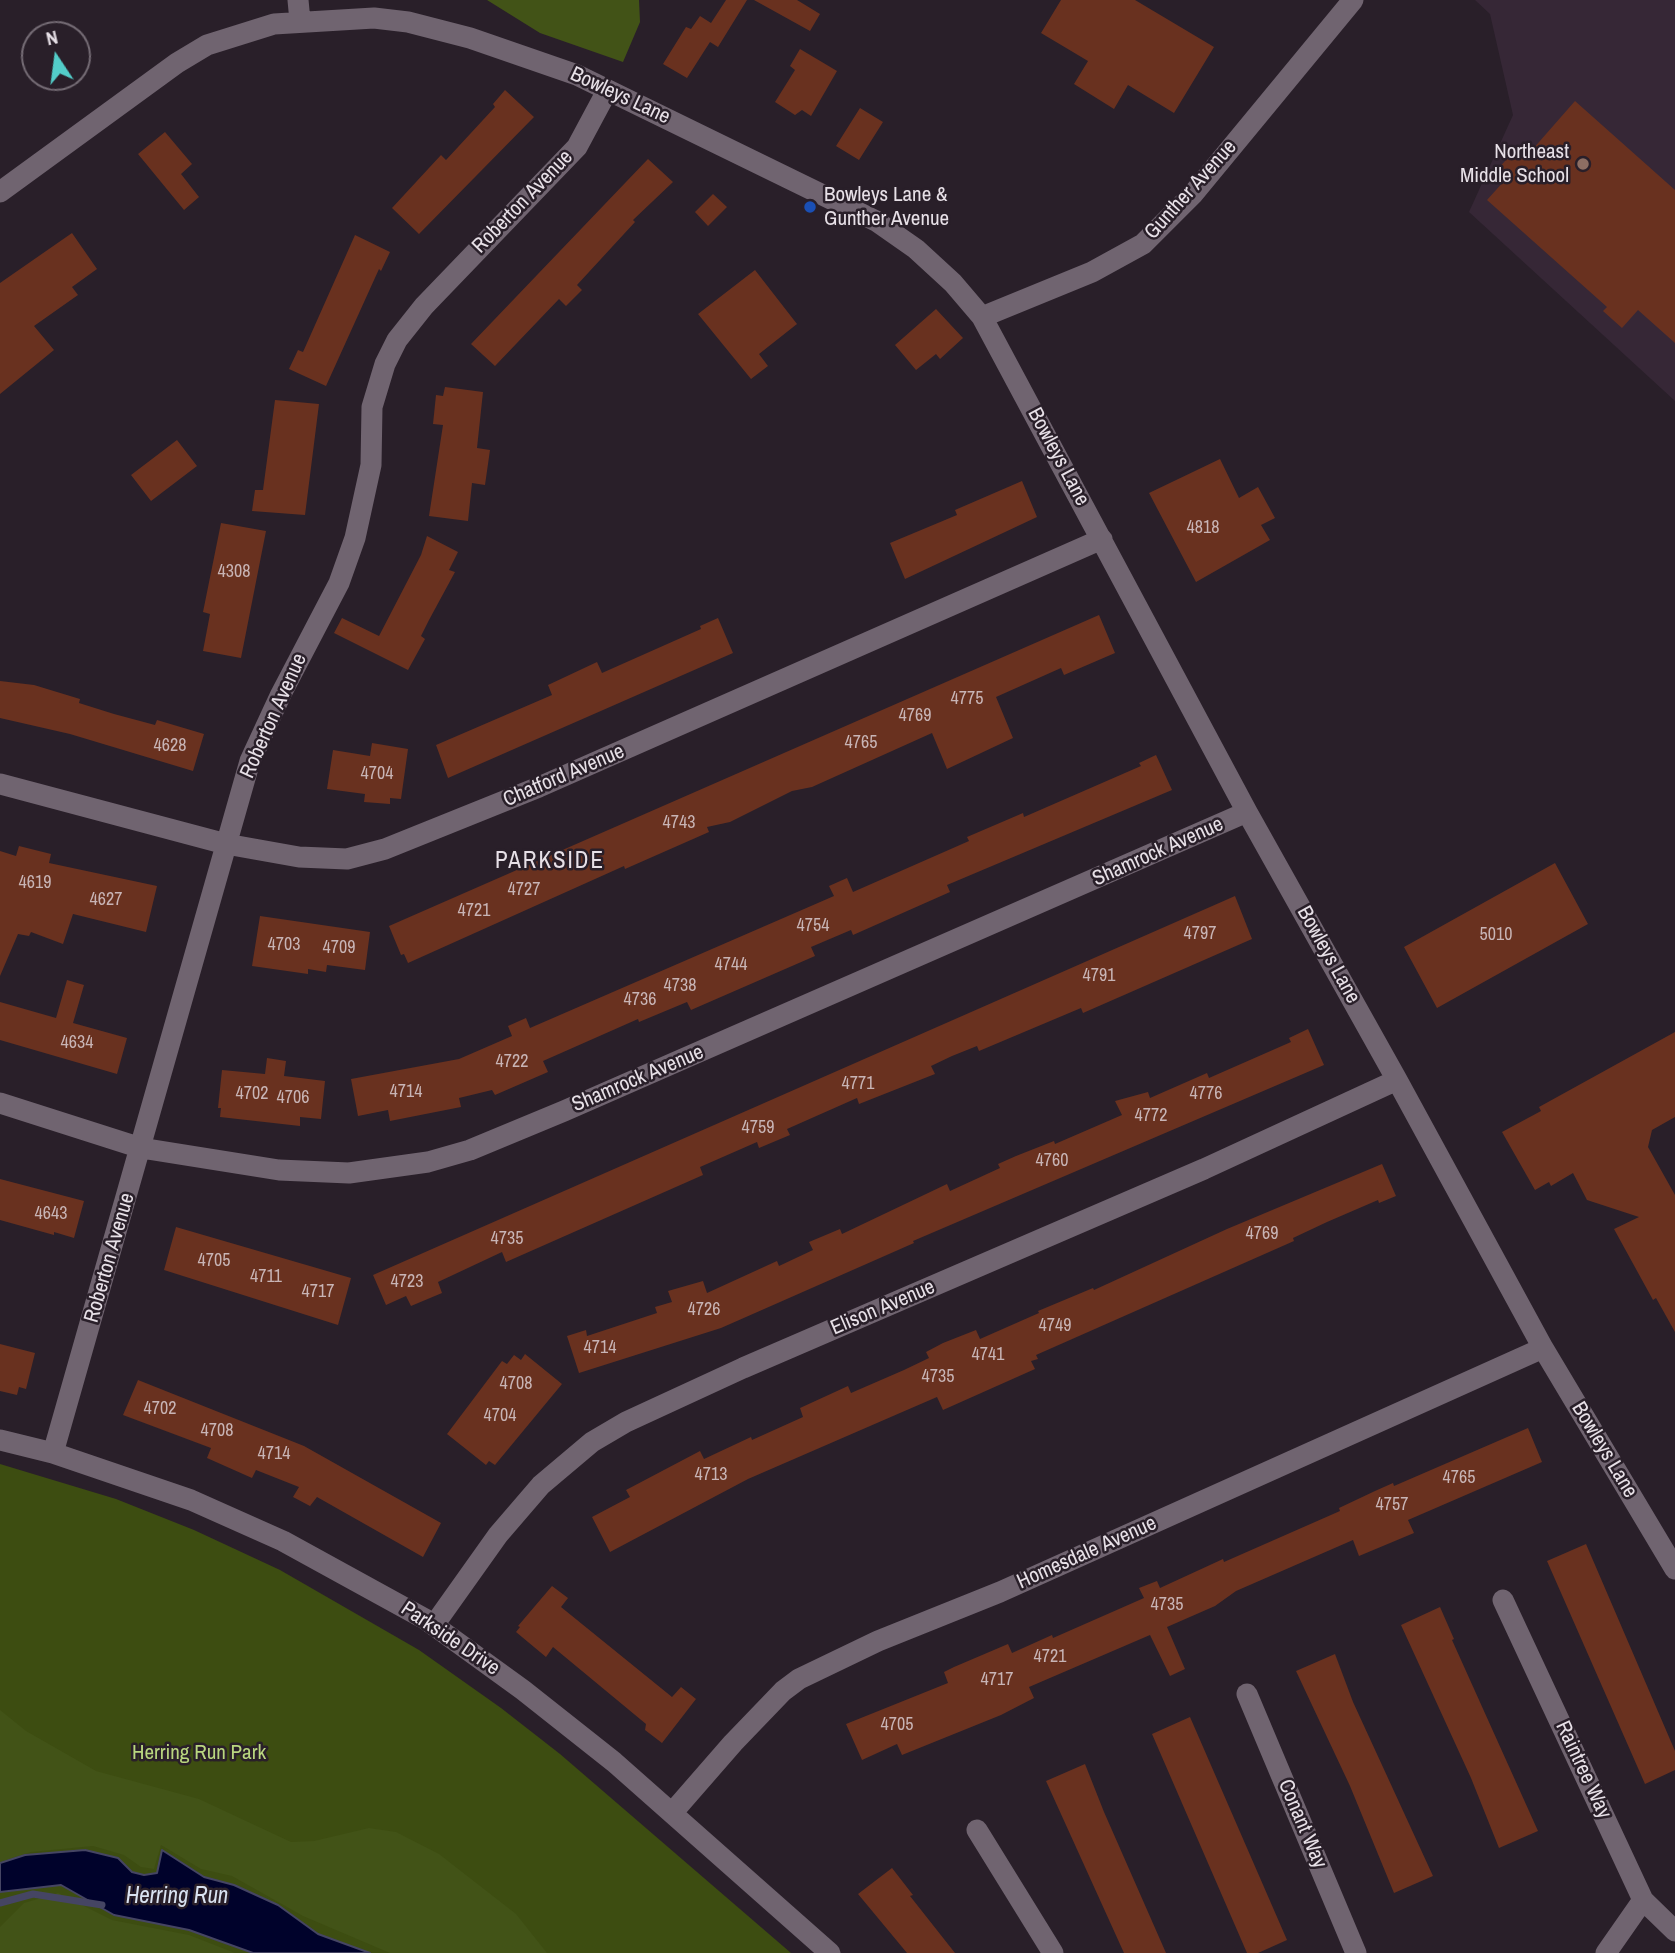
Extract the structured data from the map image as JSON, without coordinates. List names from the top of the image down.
{
  "streets": {
    "street": [
      "Bowleys Lane",
      "Gunther Avenue",
      "Roberton Avenue",
      "Chatford Avenue",
      "Shamrock Avenue",
      "Elison Avenue",
      "Homesdale Avenue",
      "Parkside Drive",
      "Raintree Way",
      "Conant Way"
    ]
  },
  "crossings": [
    ["Bowleys Lane", "Gunther Avenue"],
    ["Bowleys Lane", "Roberton Avenue"],
    ["Bowleys Lane", "Chatford Avenue"],
    ["Bowleys Lane", "Shamrock Avenue"],
    ["Bowleys Lane", "Elison Avenue"],
    ["Bowleys Lane", "Homesdale Avenue"],
    ["Roberton Avenue", "Chatford Avenue"],
    ["Roberton Avenue", "Shamrock Avenue"],
    ["Roberton Avenue", "Parkside Drive"],
    ["Elison Avenue", "Parkside Drive"],
    ["Homesdale Avenue", "Parkside Drive"]
  ],
  "districts": ["PARKSIDE"],
  "water": ["Herring Run"],
  "parks": ["Herring Run Park"],
  "places": ["Northeast Middle School", "Bowleys Lane & Gunther Avenue"],
  "house_numbers": [
    "4818",
    "4308",
    "4775",
    "4769",
    "4765",
    "4628",
    "4704",
    "4743",
    "4619",
    "4727",
    "4627",
    "4721",
    "4754",
    "4797",
    "5010",
    "4703",
    "4709",
    "4744",
    "4791",
    "4738",
    "4736",
    "4634",
    "4722",
    "4771",
    "4714",
    "4702",
    "4776",
    "4706",
    "4772",
    "4759",
    "4760",
    "4643",
    "4769",
    "4735",
    "4705",
    "4711",
    "4723",
    "4717",
    "4726",
    "4749",
    "4714",
    "4741",
    "4735",
    "4708",
    "4702",
    "4704",
    "4708",
    "4714",
    "4713",
    "4765",
    "4757",
    "4735",
    "4721",
    "4717",
    "4705"
  ],
  "north": "top"
}
